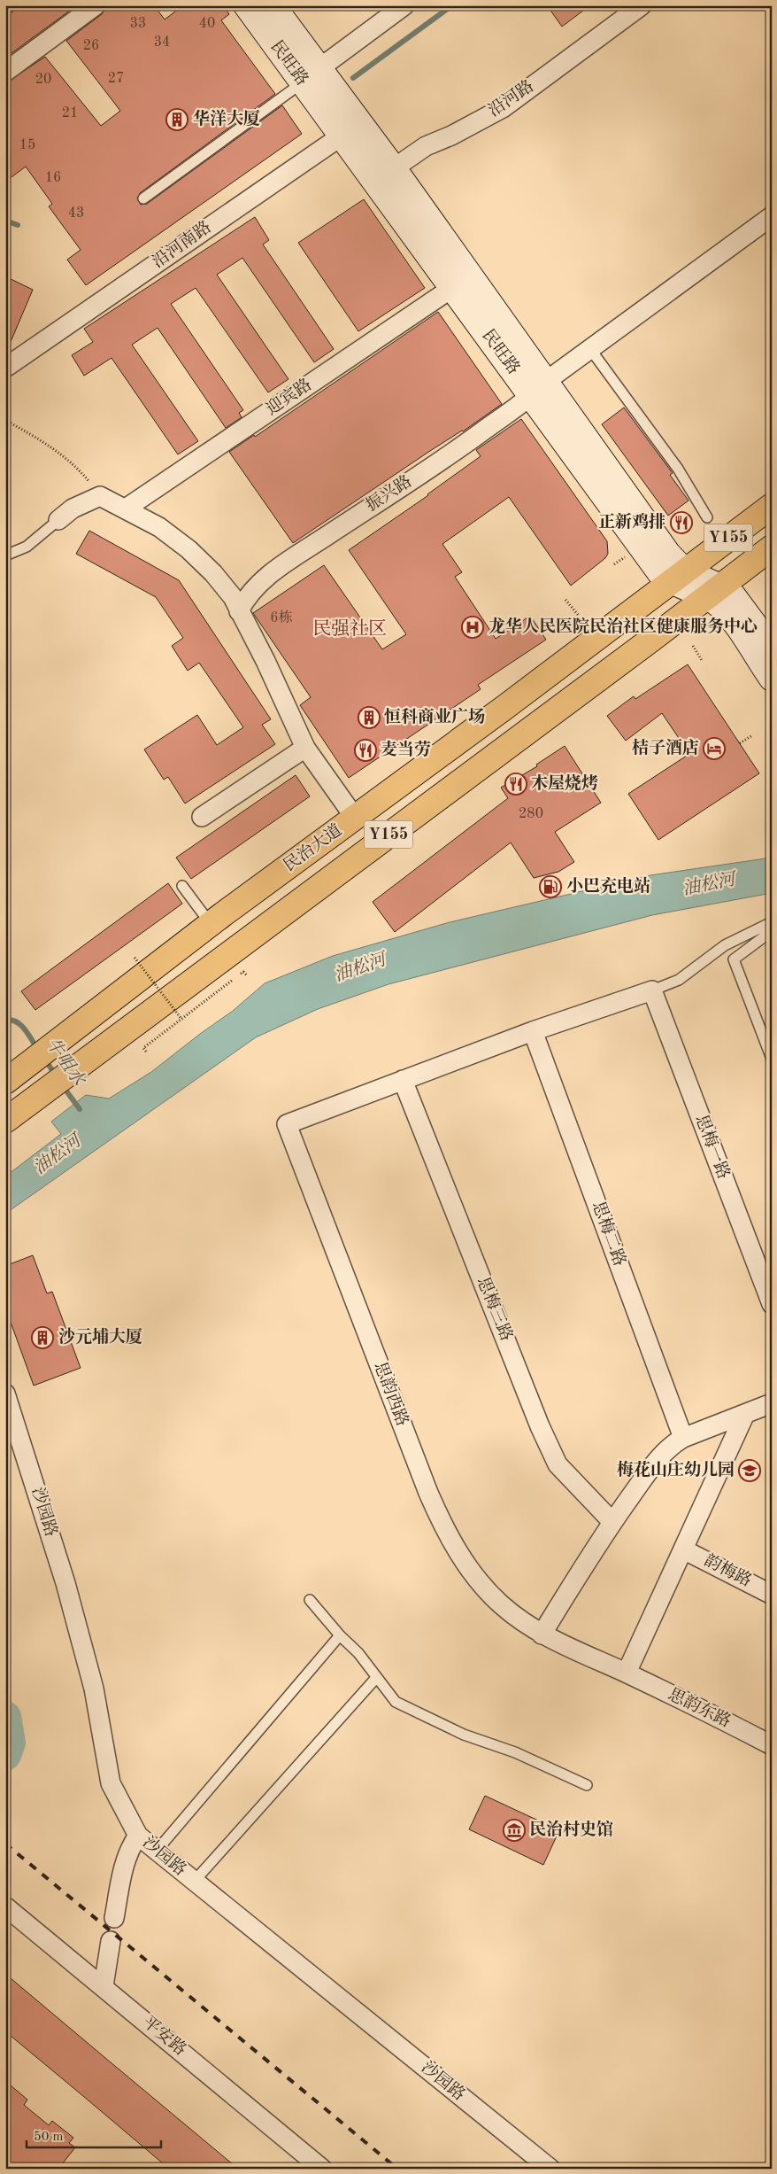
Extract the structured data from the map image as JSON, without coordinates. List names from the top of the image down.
{
  "streets": {
    "main road": ["民旺路", "Y155", "民治大道"],
    "street": [
      "沿河路",
      "沿河南路",
      "迎宾路",
      "振兴路",
      "思梅一路",
      "思梅二路",
      "思梅三路",
      "思韵西路",
      "沙园路",
      "韵梅路",
      "思韵东路",
      "平安路"
    ]
  },
  "crossings": [
    ["民旺路", "沿河路"],
    ["民旺路", "沿河南路"],
    ["民旺路", "迎宾路"],
    ["民旺路", "振兴路"],
    ["民旺路", "民治大道"],
    ["思梅三路", "思韵西路"],
    ["思韵西路", "思韵东路"]
  ],
  "districts": ["民强社区"],
  "water": ["油松河", "牛咀水"],
  "places": {
    "building": ["华洋大厦", "恒科商业广场", "沙元埔大厦"],
    "restaurant": ["正新鸡排", "麦当劳", "木屋烧烤"],
    "hospital": ["龙华人民医院民治社区健康服务中心"],
    "hotel": ["桔子酒店"],
    "fuel station": ["小巴充电站"],
    "school or university": ["梅花山庄幼儿园"],
    "museum": ["民治村史馆"]
  },
  "house_numbers": [
    "33",
    "40",
    "34",
    "26",
    "27",
    "20",
    "21",
    "15",
    "16",
    "43",
    "6栋",
    "280"
  ],
  "scale_bar": "50 m"
}
